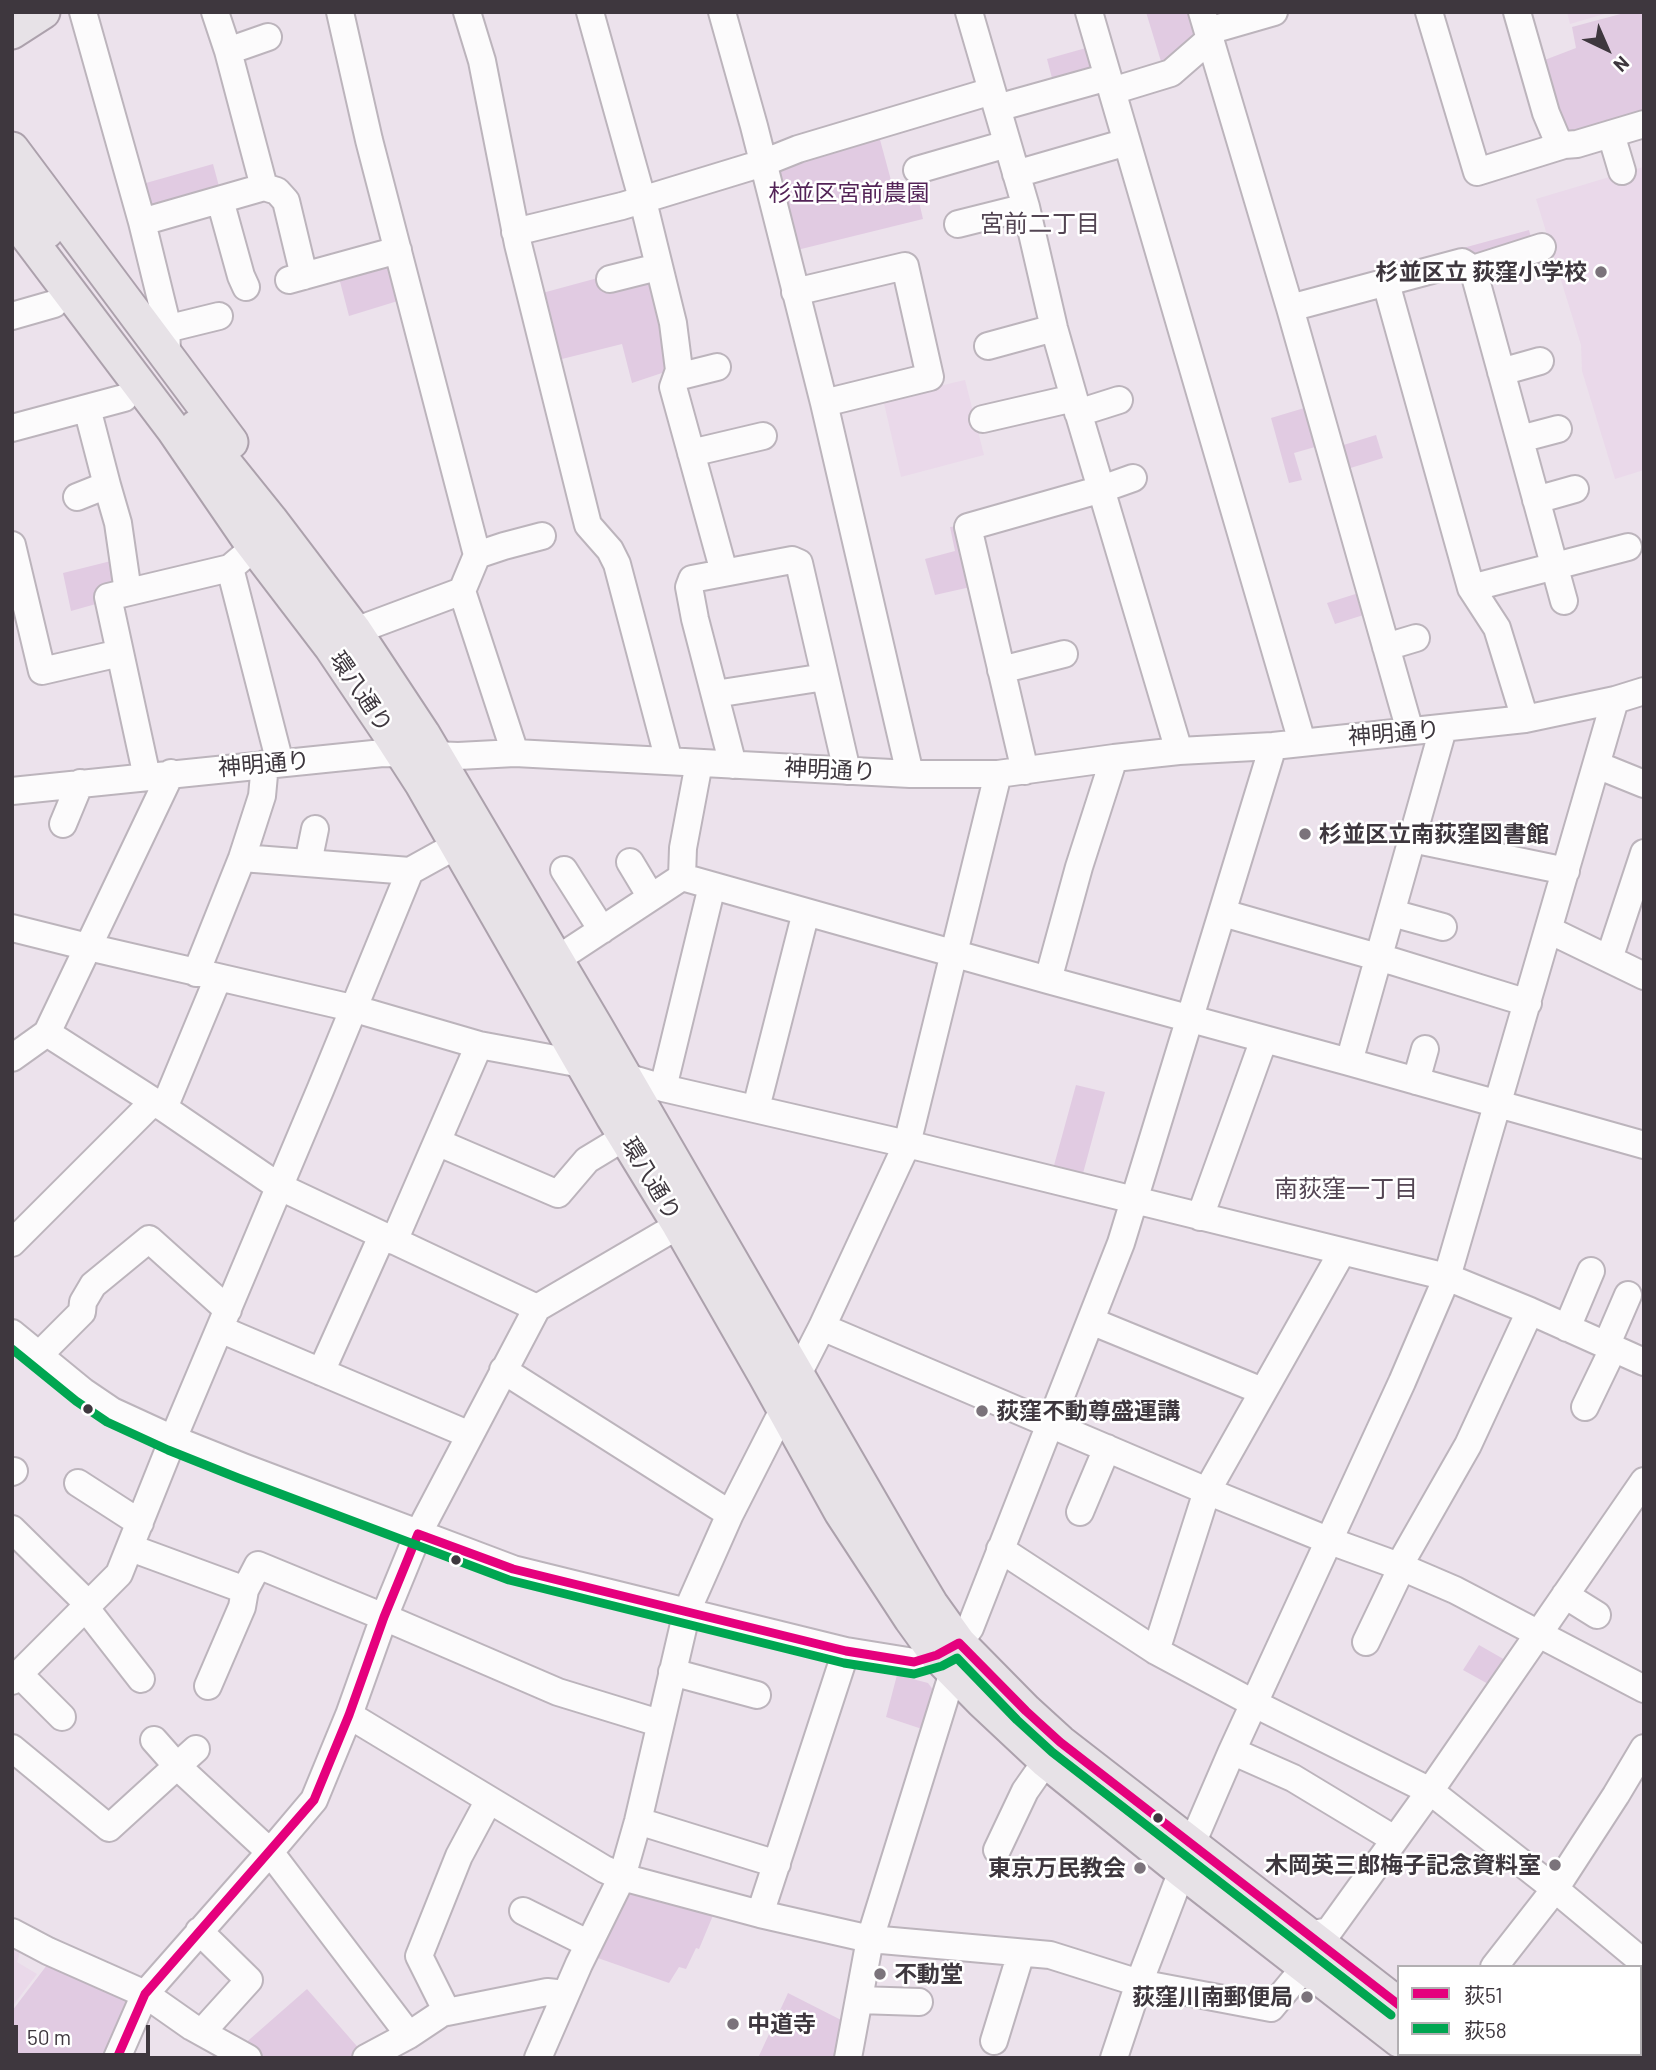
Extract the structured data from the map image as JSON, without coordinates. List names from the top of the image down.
{
  "streets": {
    "main road": ["環八通り"],
    "street": ["神明通り"]
  },
  "crossings": [
    ["環八通り", "神明通り"]
  ],
  "districts": ["宮前二丁目", "南荻窪一丁目"],
  "parks": ["杉並区宮前農園"],
  "places": [
    "杉並区立 荻窪小学校",
    "杉並区立南荻窪図書館",
    "荻窪不動尊盛運講",
    "木岡英三郎梅子記念資料室",
    "東京万民教会",
    "不動堂",
    "荻窪川南郵便局",
    "中道寺"
  ],
  "lines": ["transit line 荻58", "transit line 荻51"],
  "legend": ["荻51", "荻58"],
  "scale_bar": "50 m",
  "north": "bottom right"
}
